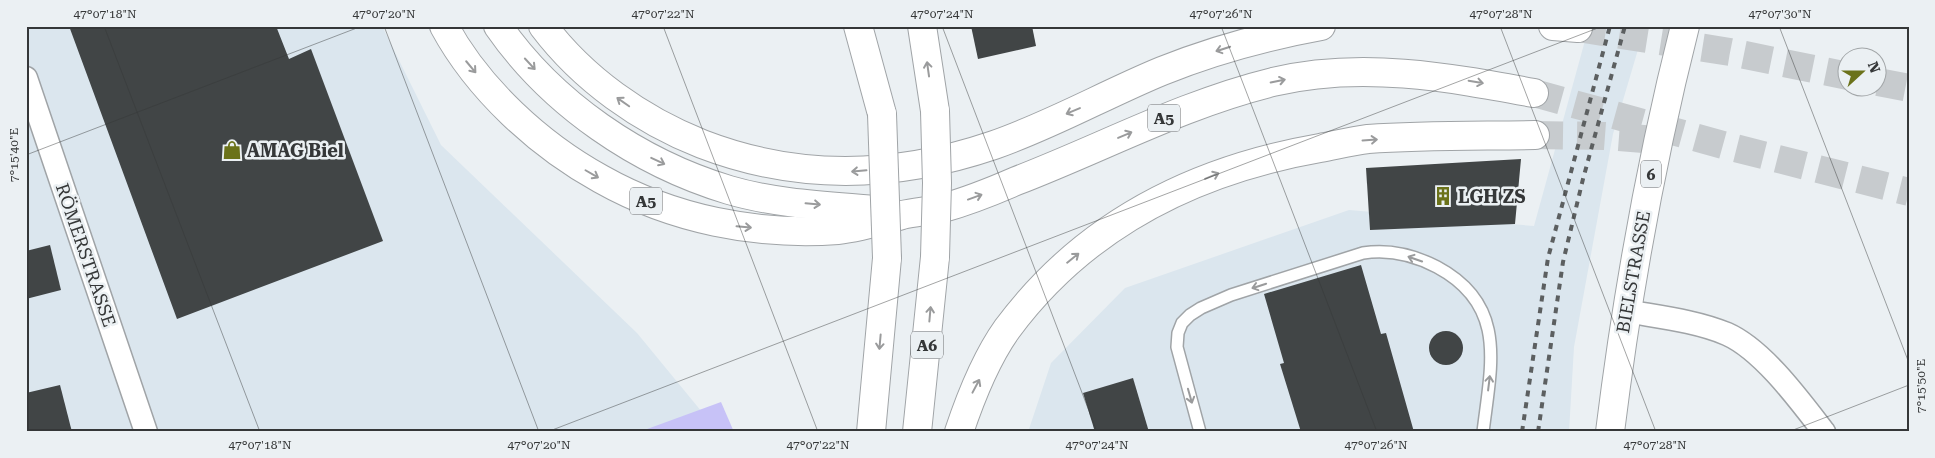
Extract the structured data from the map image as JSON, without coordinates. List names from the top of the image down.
{
  "streets": {
    "main road": [
      "A5",
      "6",
      "BIELSTRASSE",
      "A6"
    ],
    "street": ["RÖMERSTRASSE"]
  },
  "places": {
    "shop": ["AMAG Biel"],
    "building": ["LGH ZS"]
  },
  "north": "right",
  "coordinates": [
    "47°07'18\"N",
    "47°07'20\"N",
    "47°07'22\"N",
    "47°07'24\"N",
    "47°07'26\"N",
    "47°07'28\"N",
    "47°07'30\"N",
    "7°15'40\"E",
    "7°15'50\"E"
  ]
}
